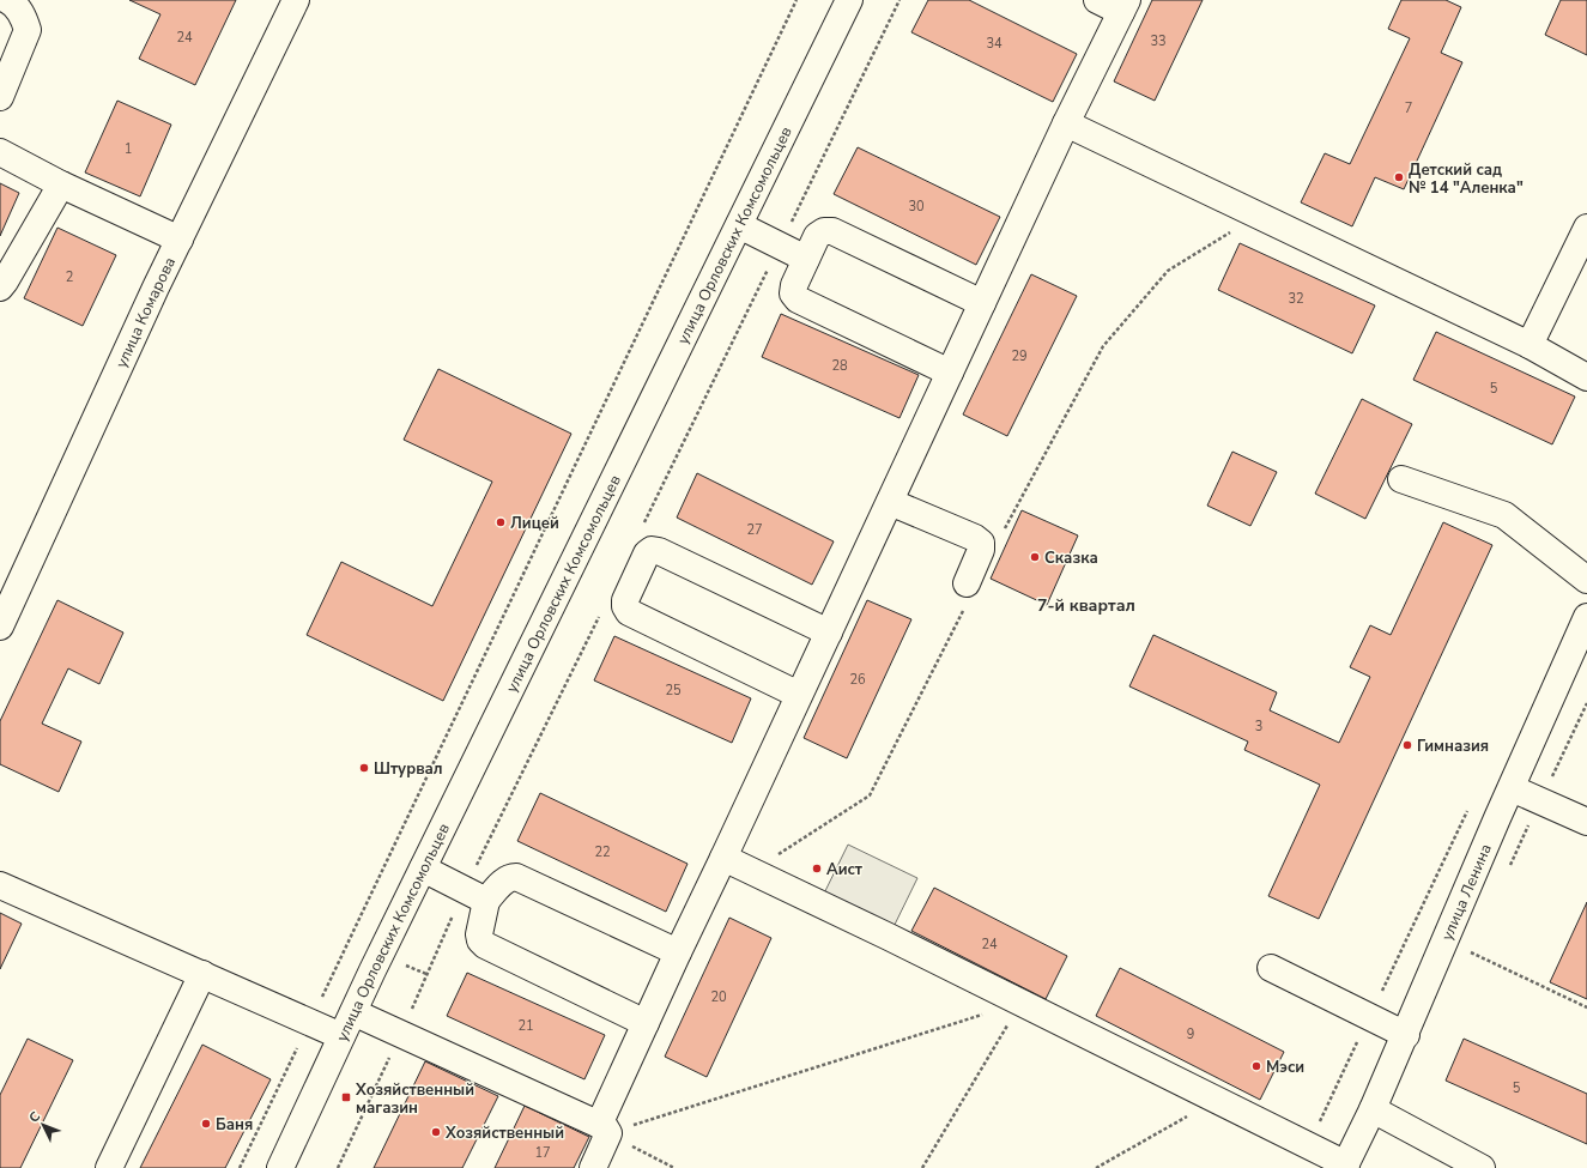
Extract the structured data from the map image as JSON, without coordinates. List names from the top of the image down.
{
  "streets": {
    "street": ["улица Орловских Комсомольцев", "улица Комарова", "улица Ленина"]
  },
  "districts": ["7-й квартал"],
  "places": {
    "other": [
      "Детский сад № 14 \"Аленка\"",
      "Лицей",
      "Сказка",
      "Гимназия",
      "Штурвал",
      "Аист",
      "Мэси",
      "Баня",
      "Хозяйственный"
    ],
    "transit": ["Хозяйственный магазин"]
  },
  "house_numbers": [
    "24",
    "33",
    "34",
    "7",
    "1",
    "30",
    "2",
    "32",
    "29",
    "28",
    "5",
    "27",
    "26",
    "25",
    "3",
    "22",
    "24",
    "20",
    "21",
    "9",
    "5",
    "17"
  ],
  "north": "top left"
}
